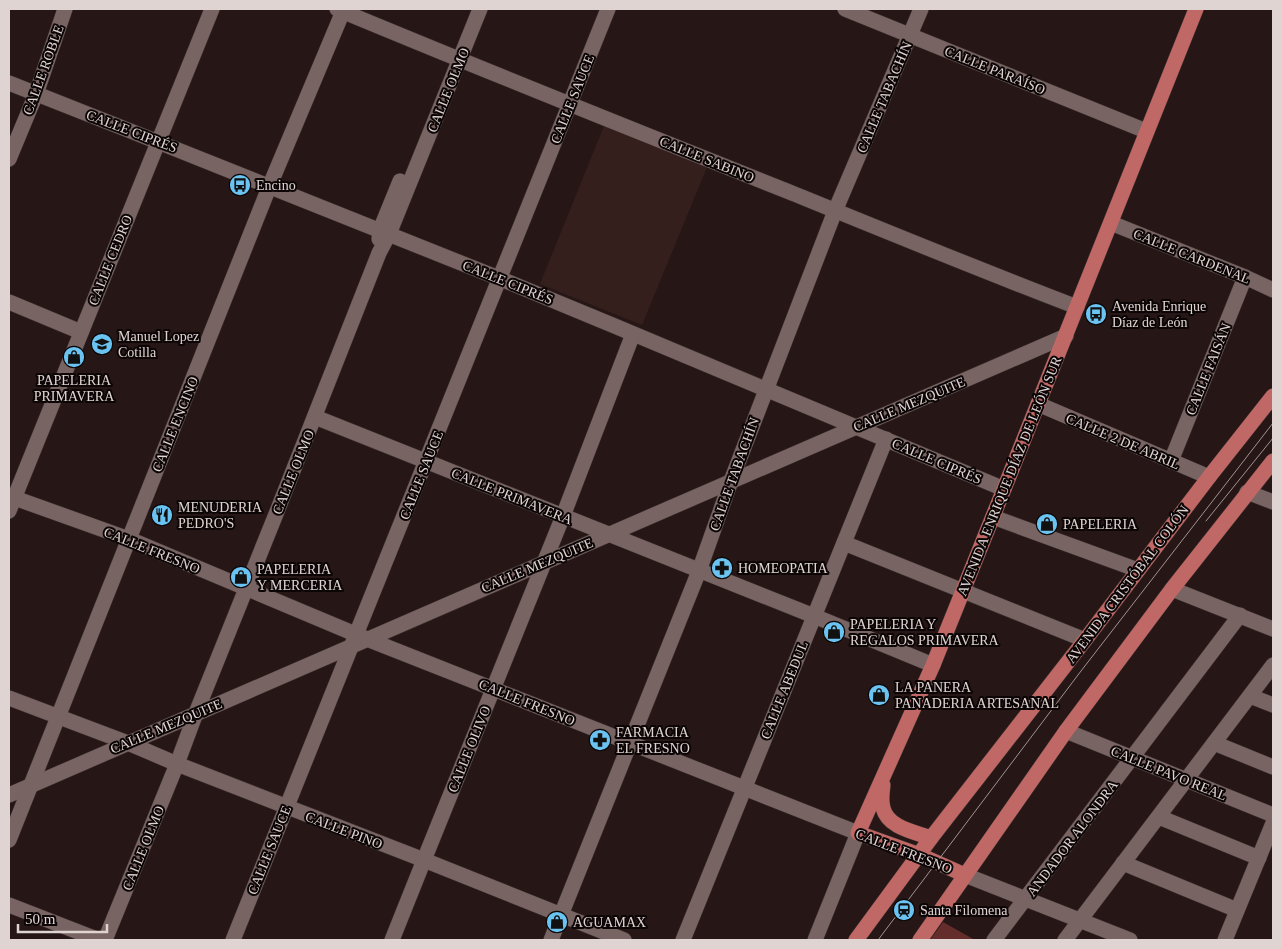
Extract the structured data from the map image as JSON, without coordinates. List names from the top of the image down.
{
  "streets": {
    "main road": ["AVENIDA ENRIQUE DÍAZ DE LEÓN SUR", "CALLE FRESNO", "AVENIDA CRISTÓBAL COLÓN"],
    "street": [
      "CALLE ROBLE",
      "CALLE PARAÍSO",
      "CALLE OLMO",
      "CALLE TABACHÍN",
      "CALLE SAUCE",
      "CALLE CIPRÉS",
      "CALLE SABINO",
      "CALLE CARDENAL",
      "CALLE CEDRO",
      "CALLE FAISÁN",
      "CALLE MEZQUITE",
      "CALLE ENCINO",
      "CALLE 2 DE ABRIL",
      "CALLE PRIMAVERA",
      "CALLE ABEDUL",
      "CALLE OLIVO",
      "CALLE PAVO REAL",
      "CALLE PINO",
      "ANDADOR ALONDRA"
    ]
  },
  "crossings": [
    ["CALLE ROBLE", "CALLE CIPRÉS"],
    ["CALLE PARAÍSO", "CALLE TABACHÍN"],
    ["CALLE PARAÍSO", "AVENIDA ENRIQUE DÍAZ DE LEÓN SUR"],
    ["CALLE OLMO", "CALLE CIPRÉS"],
    ["CALLE OLMO", "CALLE SABINO"],
    ["CALLE OLMO", "CALLE MEZQUITE"],
    ["CALLE OLMO", "CALLE PRIMAVERA"],
    ["CALLE OLMO", "CALLE FRESNO"],
    ["CALLE OLMO", "CALLE PINO"],
    ["CALLE TABACHÍN", "CALLE CIPRÉS"],
    ["CALLE TABACHÍN", "CALLE SABINO"],
    ["CALLE TABACHÍN", "CALLE MEZQUITE"],
    ["CALLE TABACHÍN", "CALLE PRIMAVERA"],
    ["CALLE TABACHÍN", "CALLE FRESNO"],
    ["CALLE TABACHÍN", "CALLE PINO"],
    ["CALLE SAUCE", "CALLE CIPRÉS"],
    ["CALLE SAUCE", "CALLE SABINO"],
    ["CALLE SAUCE", "CALLE MEZQUITE"],
    ["CALLE SAUCE", "CALLE PRIMAVERA"],
    ["CALLE SAUCE", "CALLE FRESNO"],
    ["CALLE SAUCE", "CALLE PINO"],
    ["CALLE CIPRÉS", "CALLE CEDRO"],
    ["CALLE CIPRÉS", "CALLE MEZQUITE"],
    ["CALLE CIPRÉS", "CALLE ENCINO"],
    ["CALLE CIPRÉS", "AVENIDA ENRIQUE DÍAZ DE LEÓN SUR"],
    ["CALLE CIPRÉS", "CALLE ABEDUL"],
    ["CALLE CIPRÉS", "CALLE OLIVO"],
    ["CALLE SABINO", "CALLE ENCINO"],
    ["CALLE SABINO", "AVENIDA ENRIQUE DÍAZ DE LEÓN SUR"],
    ["CALLE CARDENAL", "CALLE FAISÁN"],
    ["CALLE CARDENAL", "AVENIDA ENRIQUE DÍAZ DE LEÓN SUR"],
    ["CALLE CEDRO", "CALLE FRESNO"],
    ["CALLE FAISÁN", "CALLE 2 DE ABRIL"],
    ["CALLE MEZQUITE", "CALLE ENCINO"],
    ["CALLE MEZQUITE", "AVENIDA ENRIQUE DÍAZ DE LEÓN SUR"],
    ["CALLE MEZQUITE", "CALLE PRIMAVERA"],
    ["CALLE MEZQUITE", "CALLE FRESNO"],
    ["CALLE MEZQUITE", "CALLE OLIVO"],
    ["CALLE MEZQUITE", "CALLE PINO"],
    ["CALLE ENCINO", "CALLE FRESNO"],
    ["CALLE ENCINO", "CALLE PINO"],
    ["CALLE 2 DE ABRIL", "AVENIDA ENRIQUE DÍAZ DE LEÓN SUR"],
    ["CALLE 2 DE ABRIL", "AVENIDA CRISTÓBAL COLÓN"],
    ["AVENIDA ENRIQUE DÍAZ DE LEÓN SUR", "CALLE PRIMAVERA"],
    ["AVENIDA ENRIQUE DÍAZ DE LEÓN SUR", "CALLE FRESNO"],
    ["CALLE PRIMAVERA", "CALLE ABEDUL"],
    ["CALLE PRIMAVERA", "CALLE OLIVO"],
    ["CALLE FRESNO", "AVENIDA CRISTÓBAL COLÓN"],
    ["CALLE FRESNO", "CALLE ABEDUL"],
    ["CALLE FRESNO", "CALLE OLIVO"],
    ["CALLE FRESNO", "ANDADOR ALONDRA"],
    ["CALLE OLIVO", "CALLE PINO"],
    ["CALLE PAVO REAL", "ANDADOR ALONDRA"]
  ],
  "places": {
    "bus stop": ["Encino", "Avenida Enrique Díaz de León"],
    "school or university": ["Manuel Lopez Cotilla"],
    "shop": [
      "PAPELERIA PRIMAVERA",
      "PAPELERIA",
      "PAPELERIA Y MERCERIA",
      "PAPELERIA Y REGALOS PRIMAVERA",
      "LA PANERA PANADERIA ARTESANAL",
      "AGUAMAX"
    ],
    "restaurant": ["MENUDERIA PEDRO'S"],
    "pharmacy": ["HOMEOPATIA", "FARMACIA EL FRESNO"],
    "station": ["Santa Filomena"]
  },
  "scale_bar": "50 m"
}
